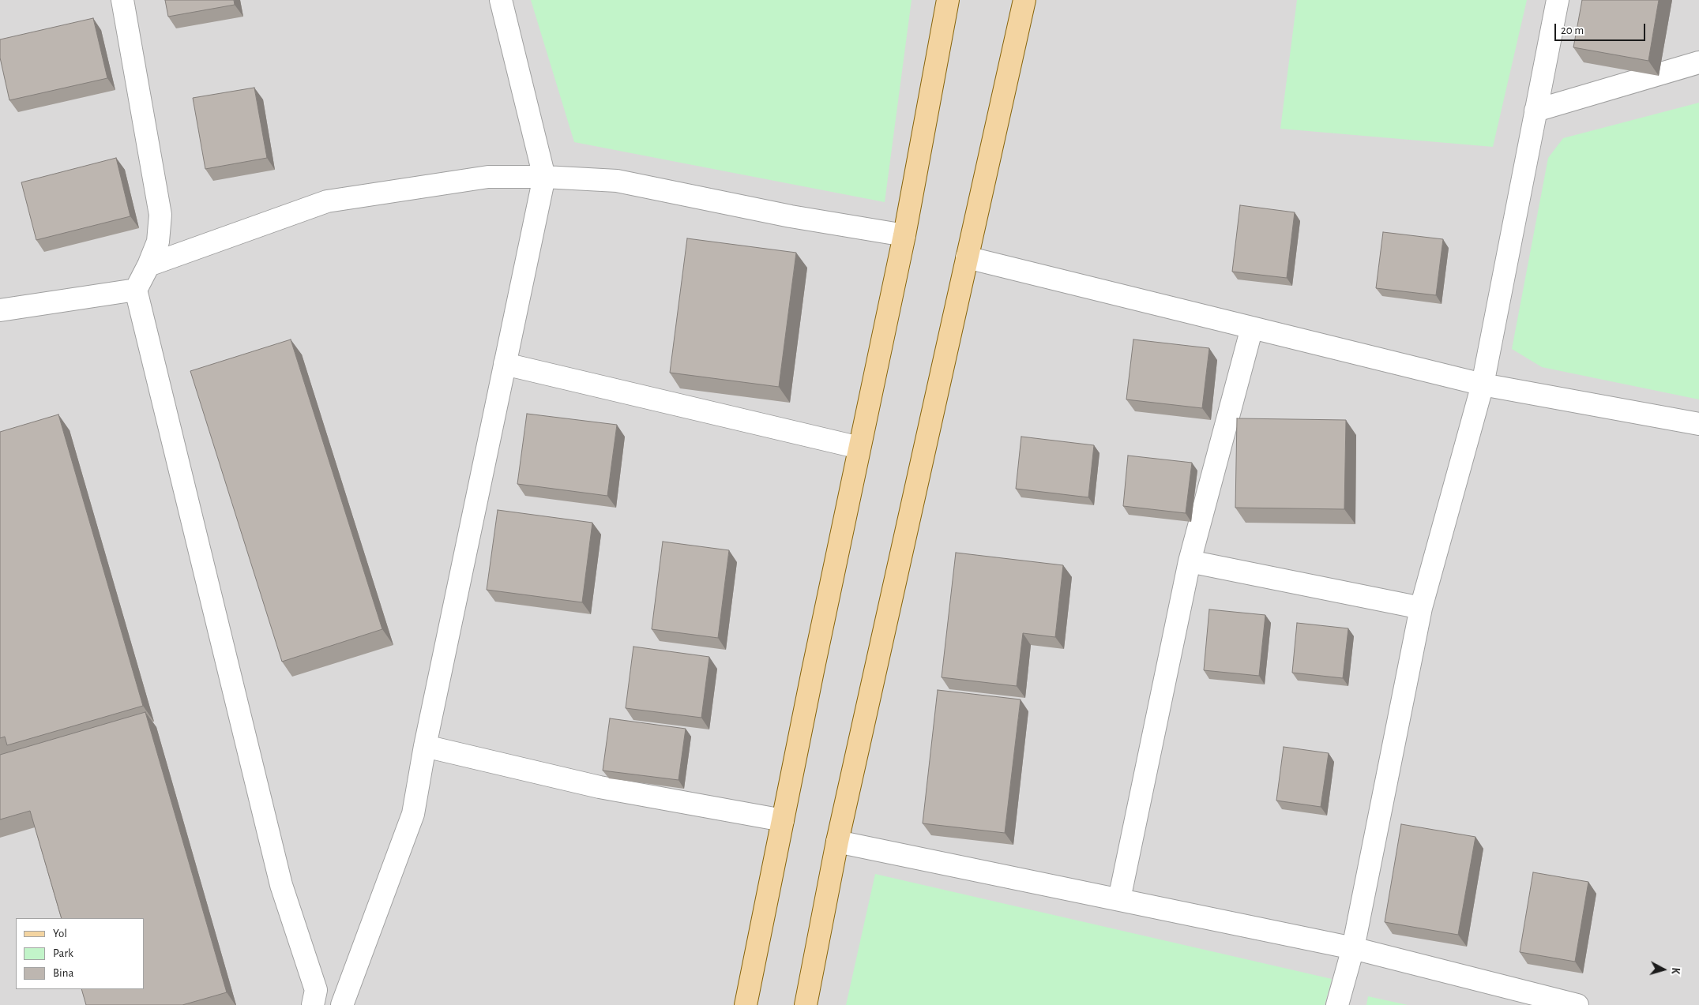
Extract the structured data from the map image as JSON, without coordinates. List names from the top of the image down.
{
  "legend": ["Yol", "Park", "Bina"],
  "scale_bar": "20 m",
  "north": "right"
}
